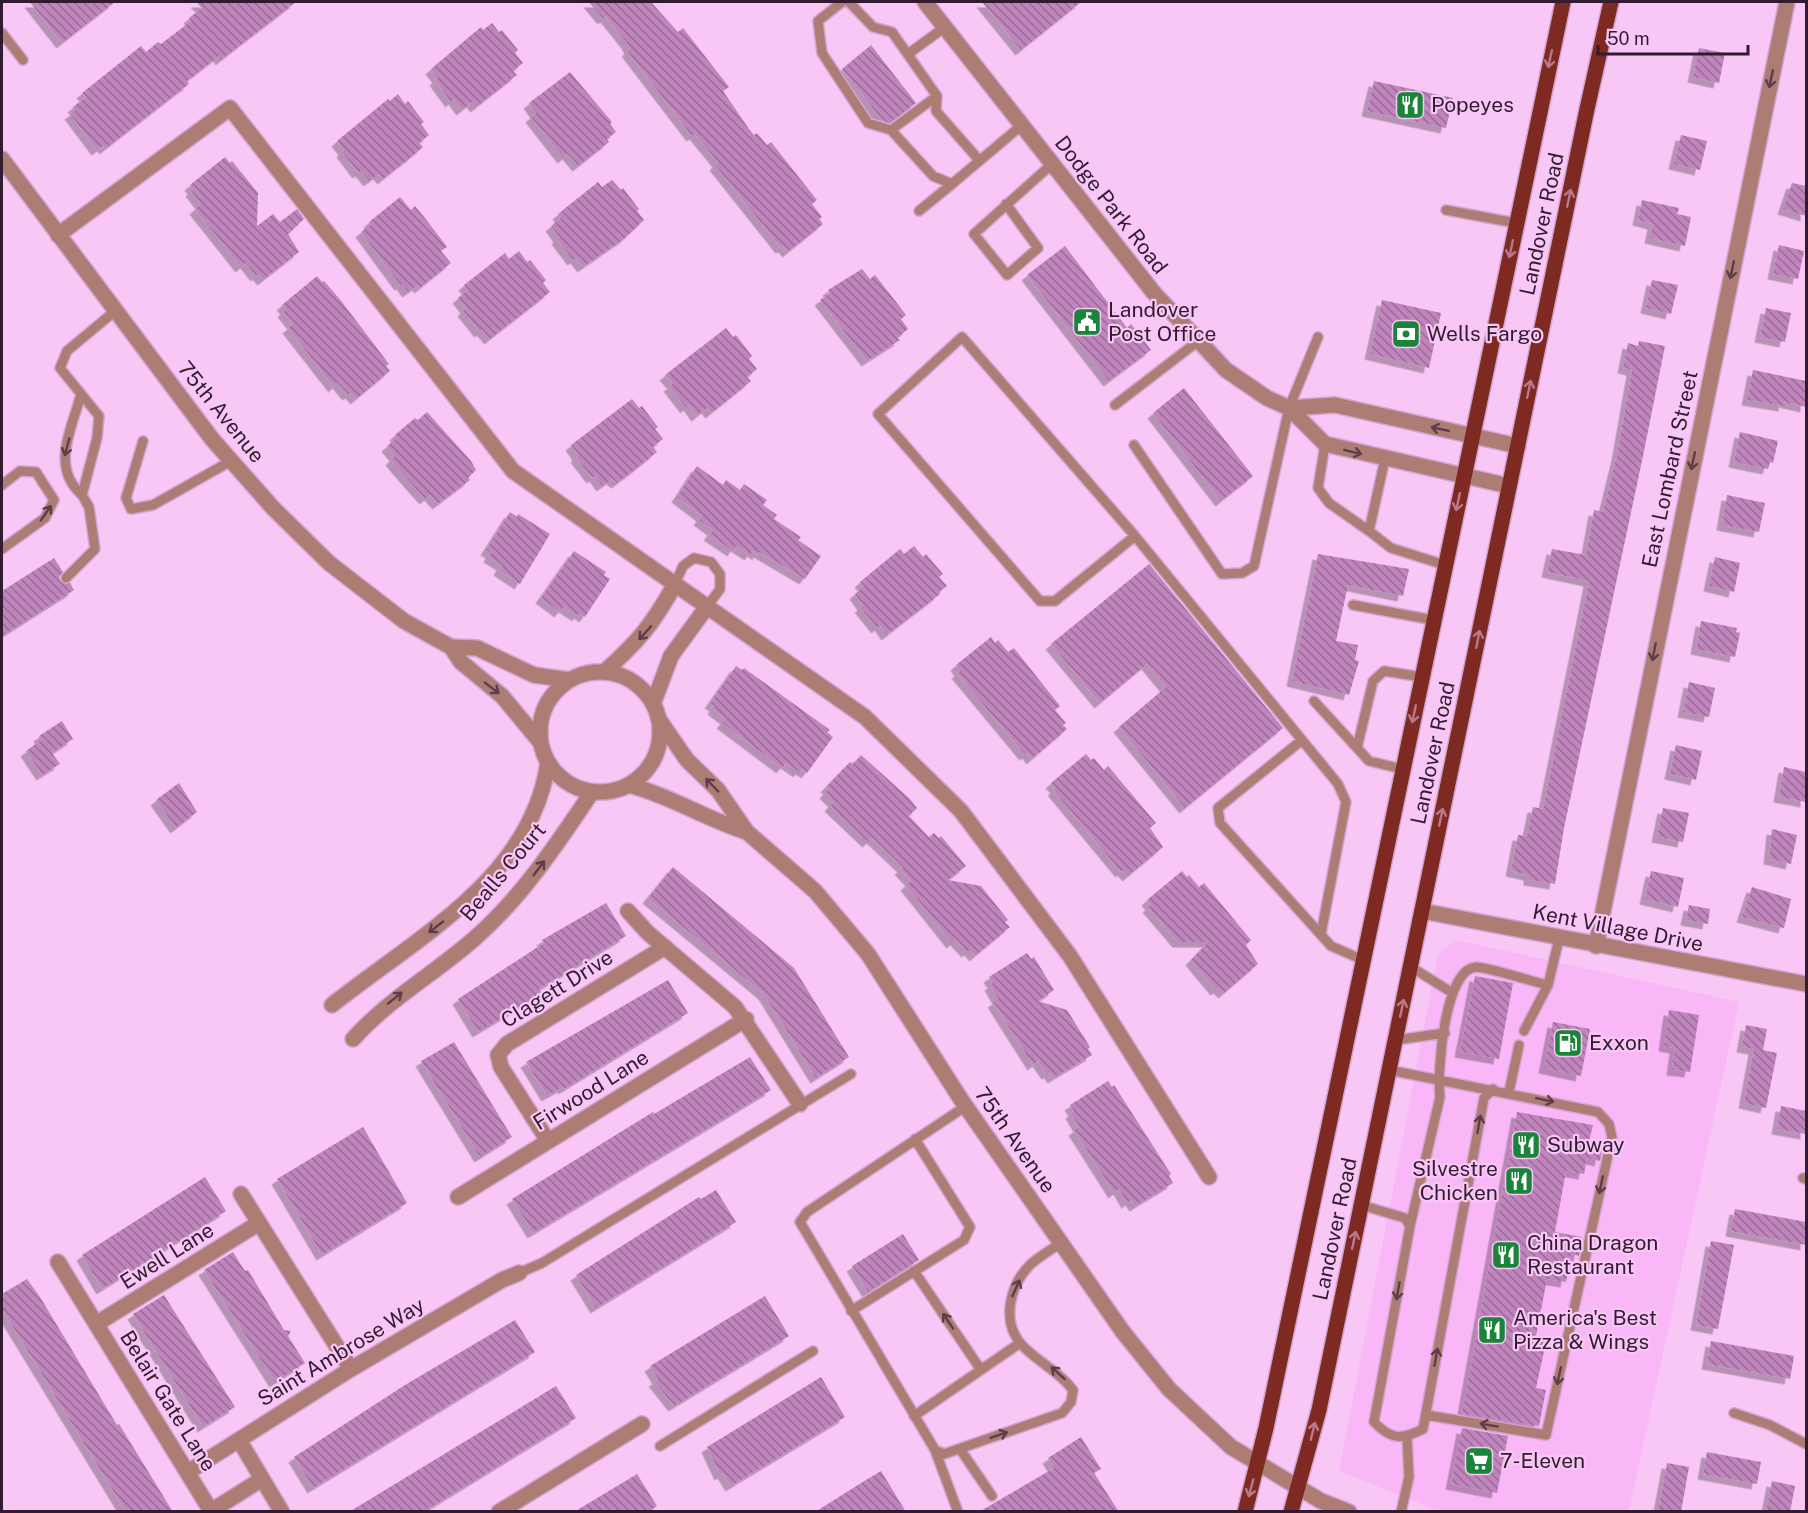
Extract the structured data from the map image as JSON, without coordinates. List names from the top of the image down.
{
  "streets": {
    "main road": ["Landover Road"],
    "street": [
      "Dodge Park Road",
      "75th Avenue",
      "East Lombard Street",
      "Bealls Court",
      "Kent Village Drive",
      "Clagett Drive",
      "Firwood Lane",
      "Ewell Lane",
      "Saint Ambrose Way",
      "Belair Gate Lane"
    ]
  },
  "crossings": [
    ["Landover Road", "75th Avenue"],
    ["Landover Road", "Kent Village Drive"],
    ["75th Avenue", "Bealls Court"],
    ["East Lombard Street", "Kent Village Drive"],
    ["Clagett Drive", "Firwood Lane"],
    ["Ewell Lane", "Belair Gate Lane"],
    ["Saint Ambrose Way", "Belair Gate Lane"]
  ],
  "one_way": ["East Lombard Street"],
  "places": {
    "restaurant": [
      "Popeyes",
      "Subway",
      "Silvestre Chicken",
      "China Dragon Restaurant",
      "America's Best Pizza & Wings"
    ],
    "public building": ["Landover Post Office"],
    "bank": ["Wells Fargo"],
    "fuel station": ["Exxon"],
    "supermarket": ["7-Eleven"]
  },
  "scale_bar": "50 m"
}
